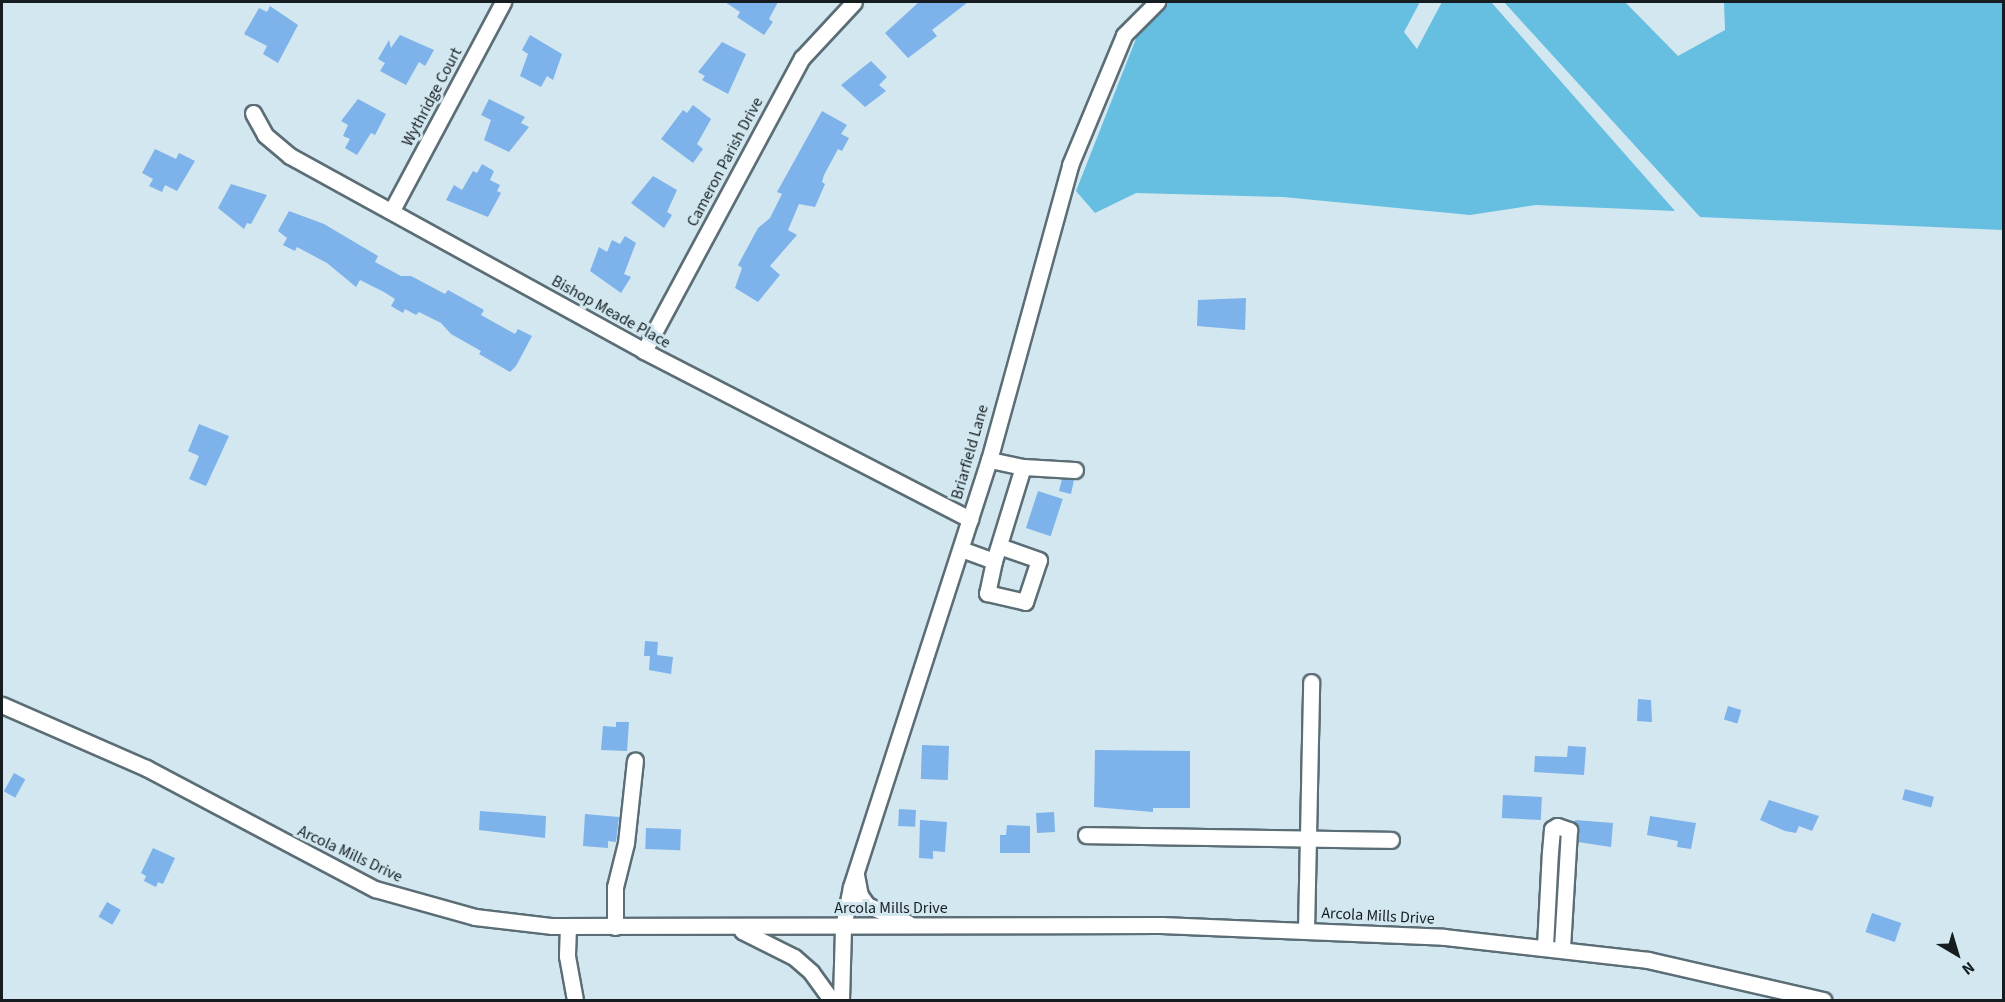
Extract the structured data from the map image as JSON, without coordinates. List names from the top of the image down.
{
  "streets": {
    "street": [
      "Wythridge Court",
      "Cameron Parish Drive",
      "Bishop Meade Place",
      "Briarfield Lane",
      "Arcola Mills Drive"
    ]
  },
  "crossings": [
    ["Wythridge Court", "Bishop Meade Place"],
    ["Cameron Parish Drive", "Bishop Meade Place"],
    ["Bishop Meade Place", "Briarfield Lane"],
    ["Briarfield Lane", "Arcola Mills Drive"]
  ],
  "north": "bottom right"
}
